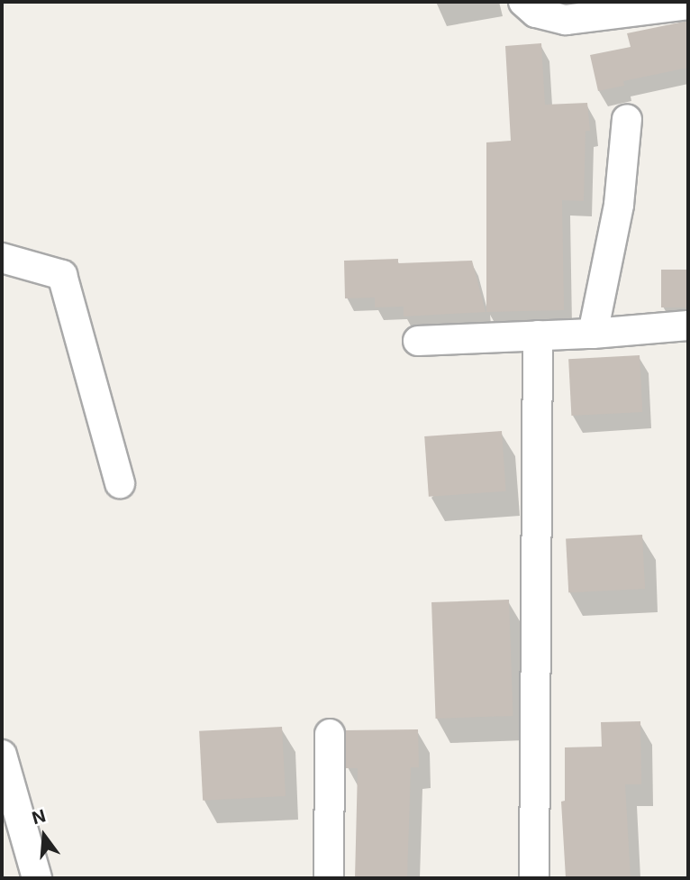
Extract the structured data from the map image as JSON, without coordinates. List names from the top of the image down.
{
  "north": "top"
}
